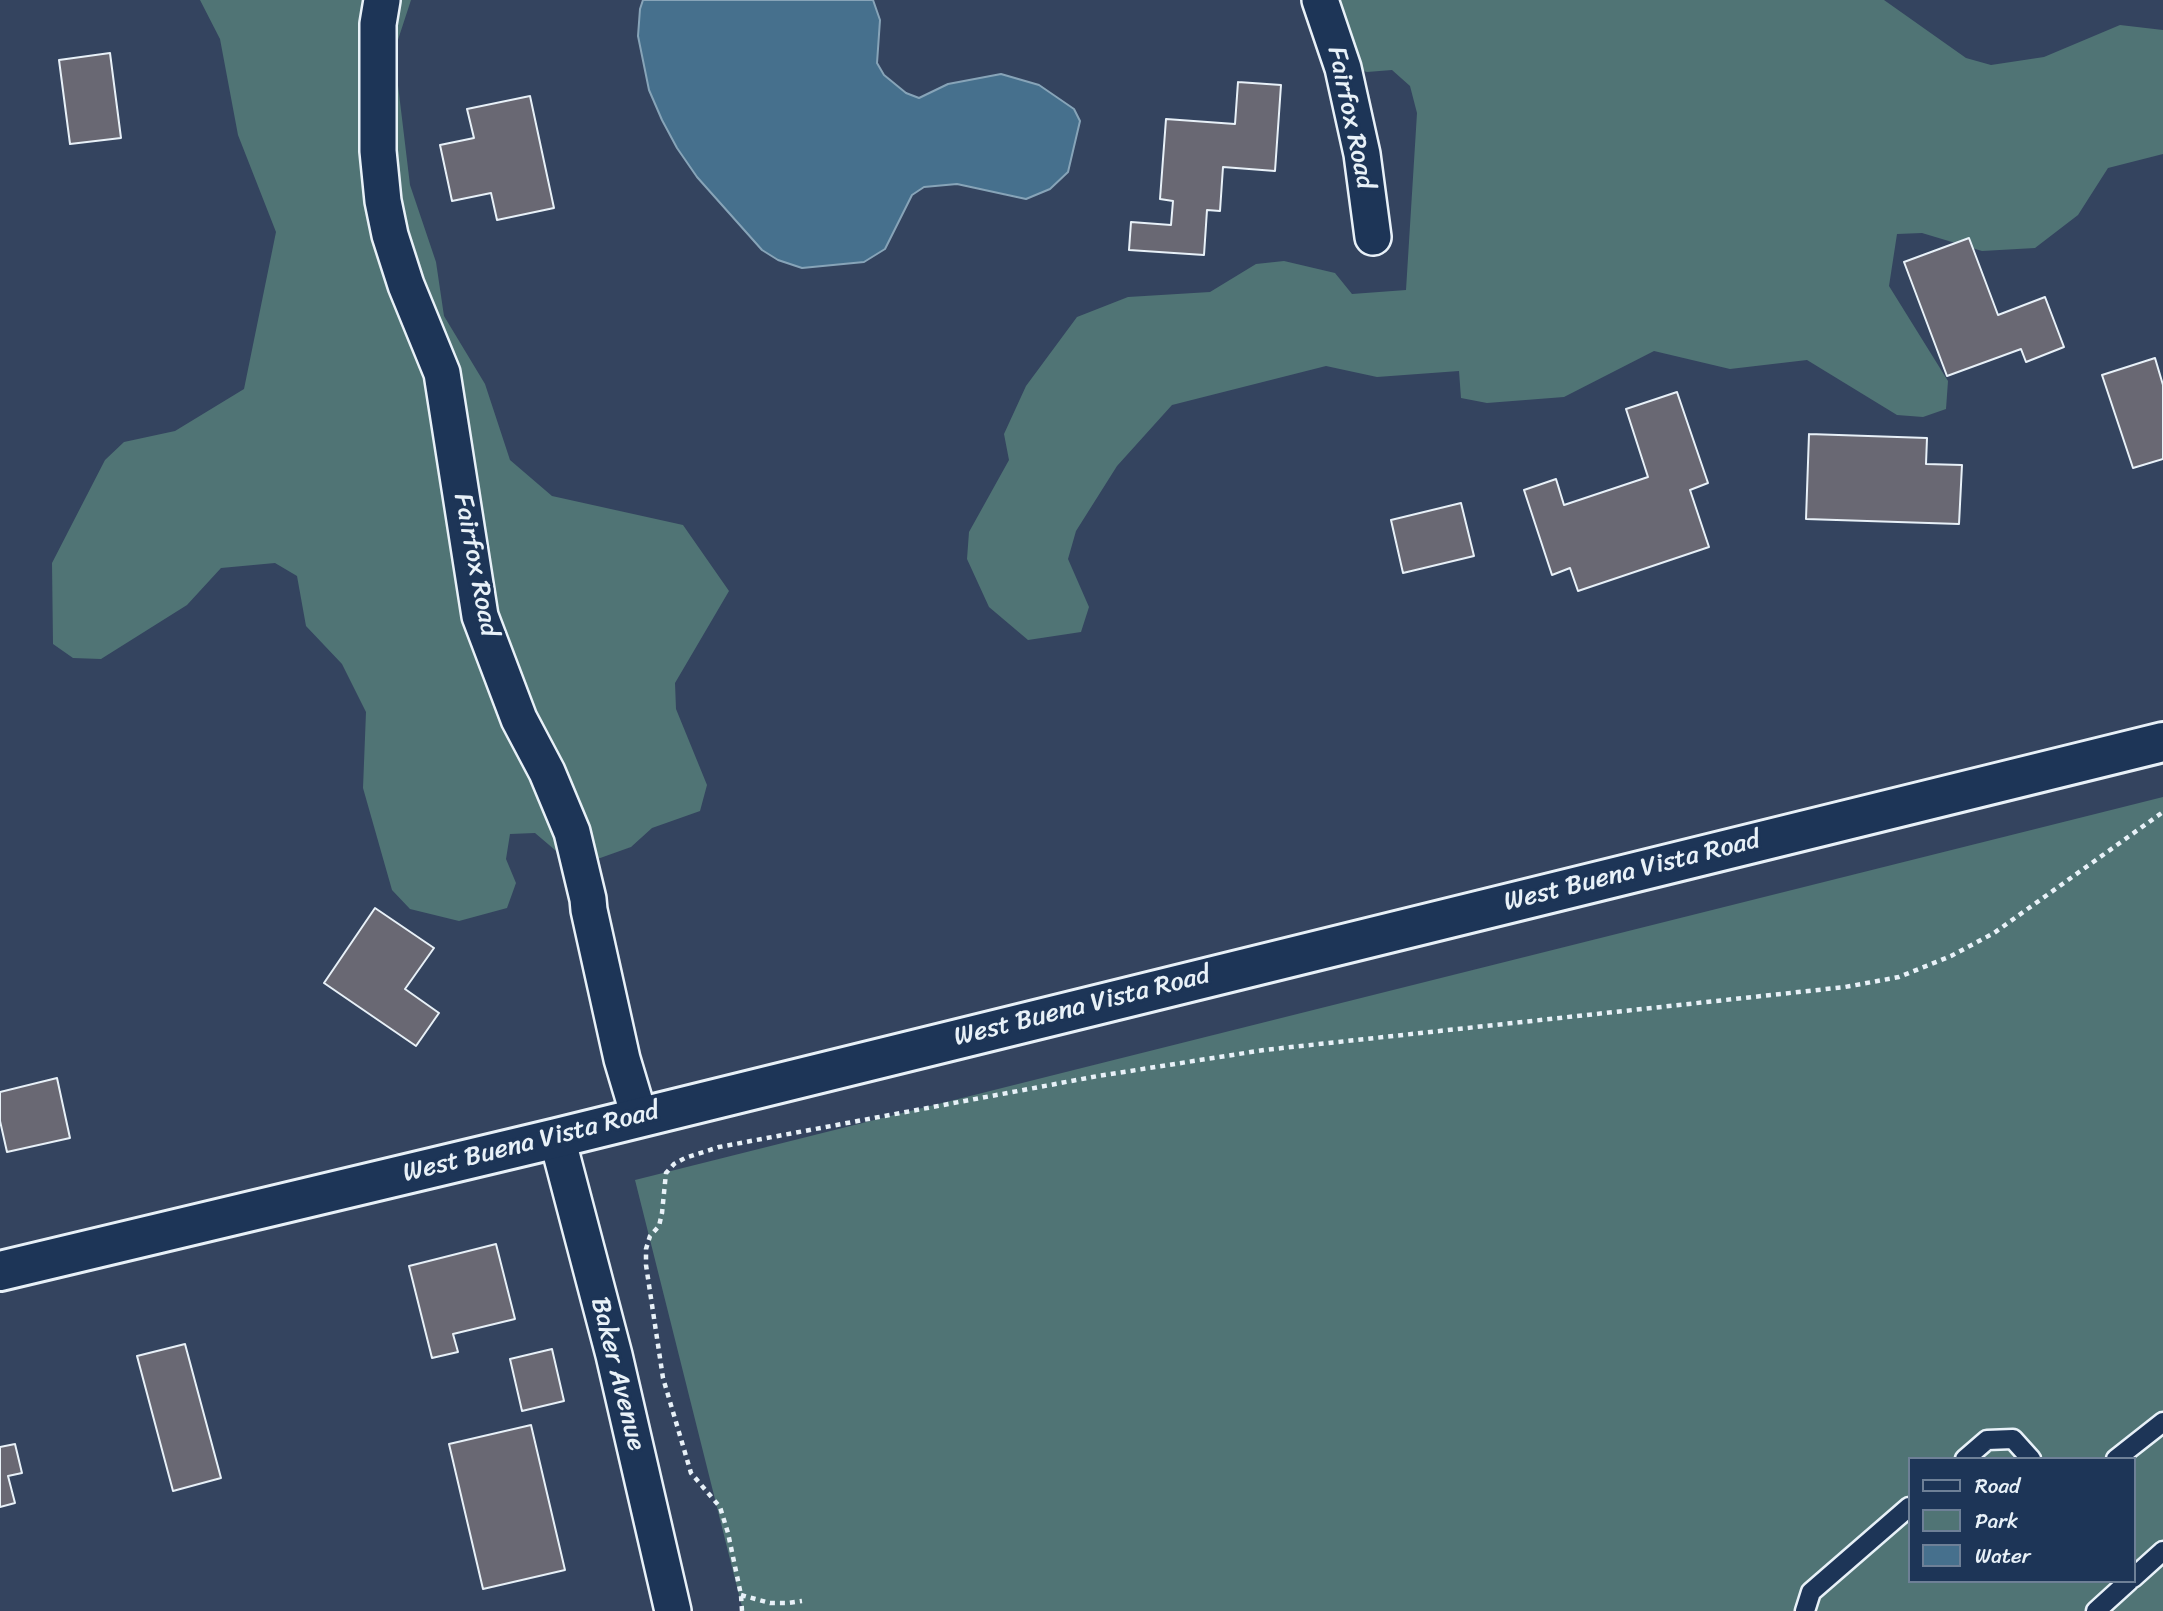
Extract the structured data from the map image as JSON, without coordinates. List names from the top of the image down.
{
  "streets": {
    "street": ["Fairfox Road", "West Buena Vista Road", "Baker Avenue"]
  },
  "crossings": [
    ["Fairfox Road", "West Buena Vista Road"],
    ["West Buena Vista Road", "Baker Avenue"]
  ],
  "legend": ["Road", "Park", "Water"]
}
